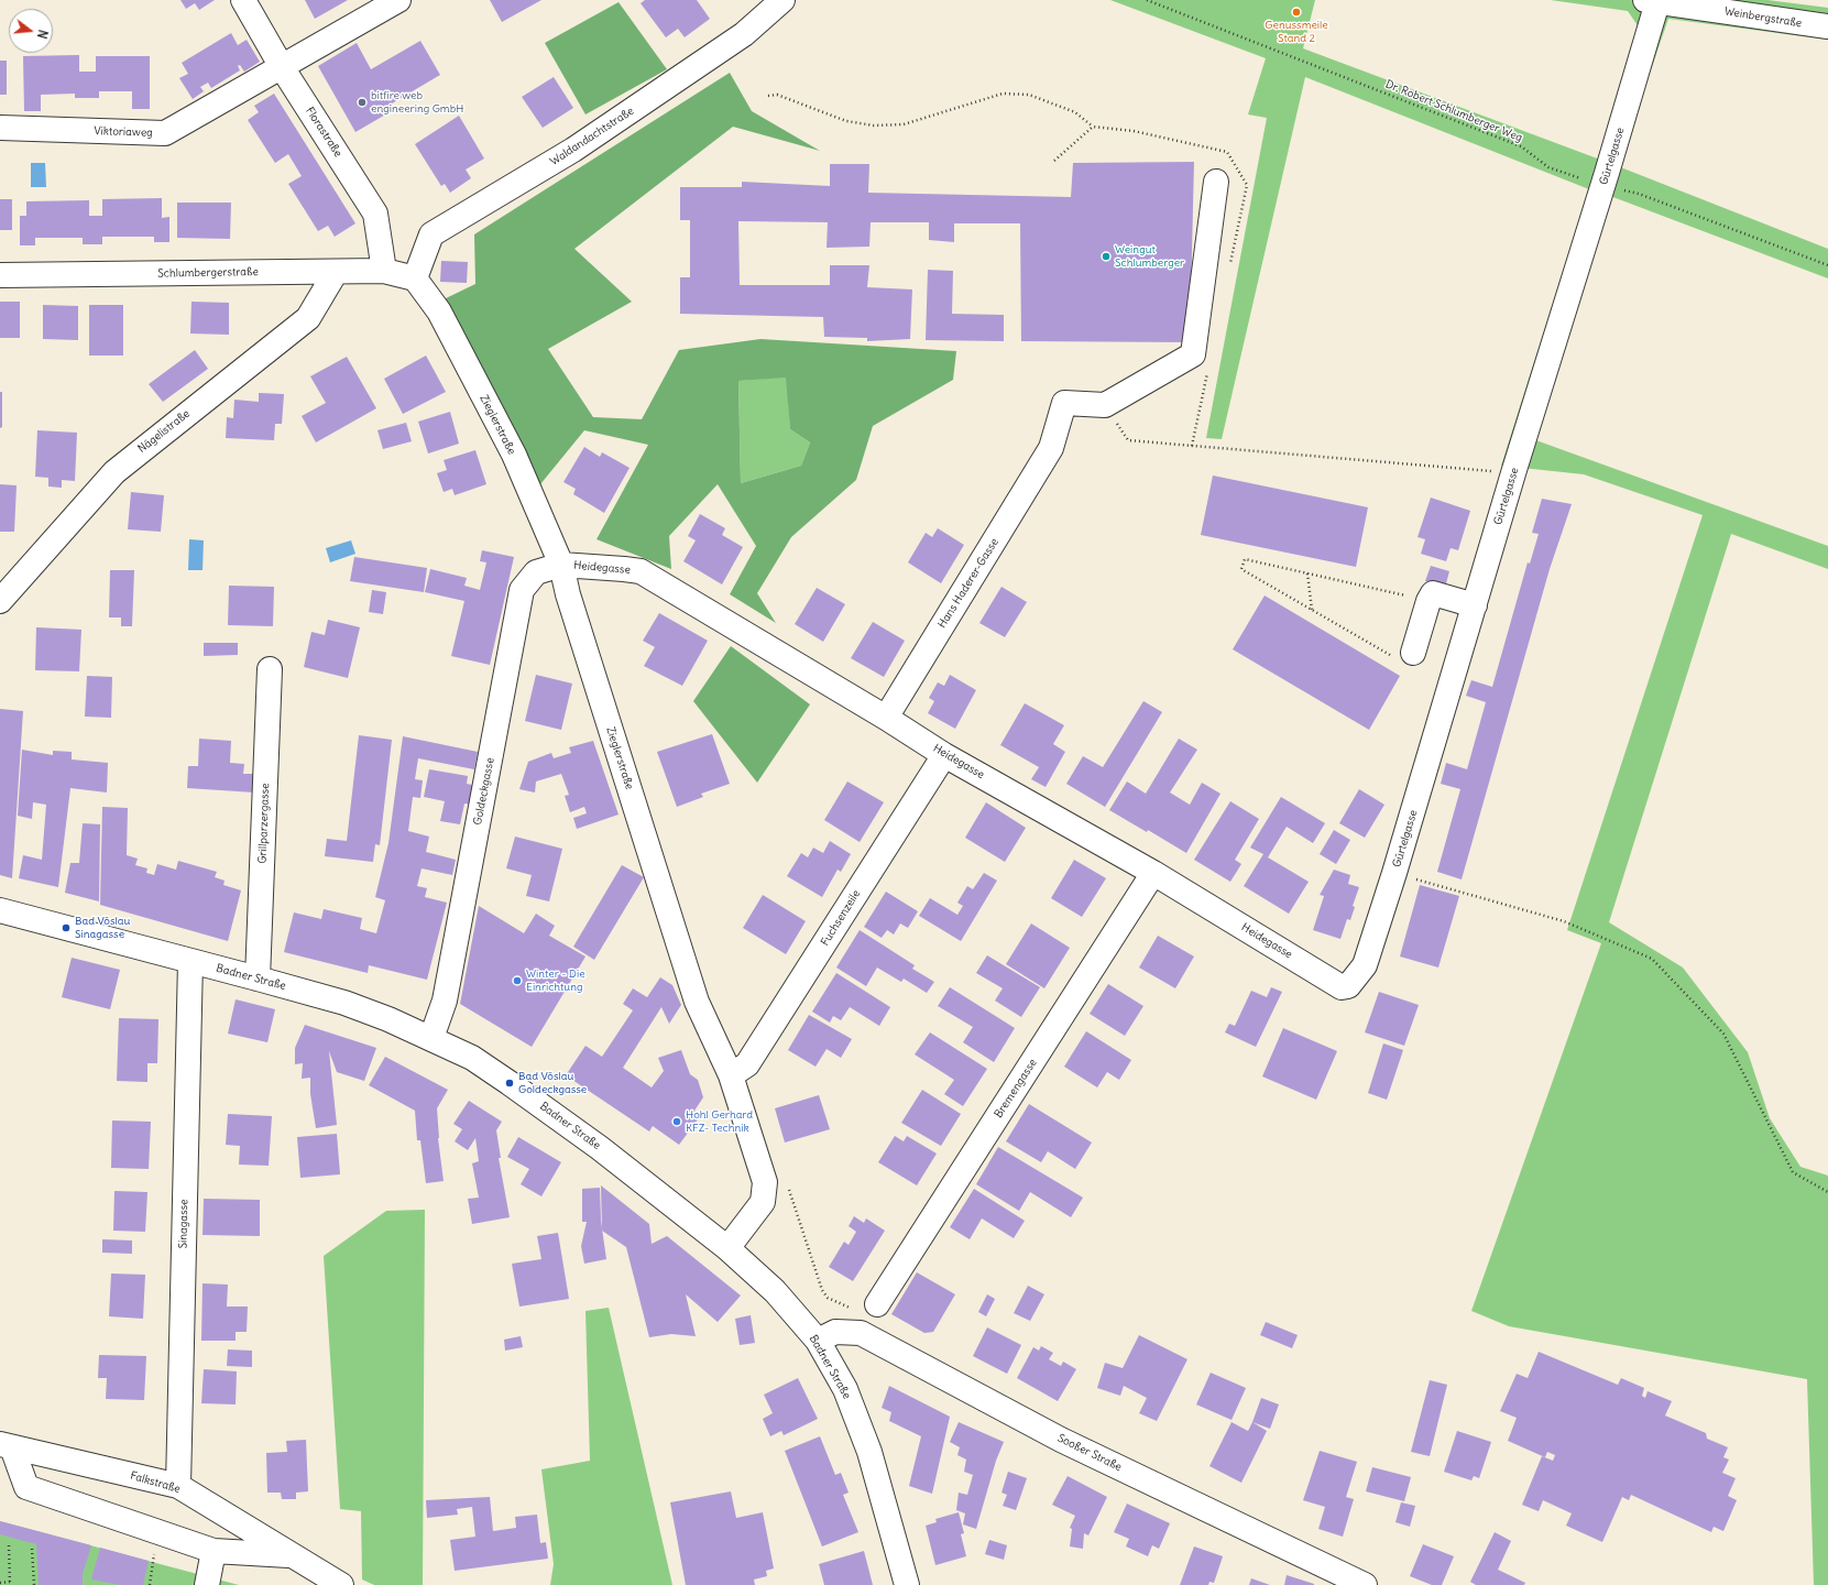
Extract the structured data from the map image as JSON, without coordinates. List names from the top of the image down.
{
  "streets": {
    "street": [
      "Weinbergstraße",
      "Viktoriaweg",
      "Florastraße",
      "Waldandachtstraße",
      "Gürtelgasse",
      "Schlumbergerstraße",
      "Zieglerstraße",
      "Nägelistraße",
      "Heidegasse",
      "Hans Haderer-Gasse",
      "Goldeckgasse",
      "Grillparzergasse",
      "Fuchsenzeile",
      "Badner Straße",
      "Bremengasse",
      "Sinagasse",
      "Sooßer Straße",
      "Falkstraße"
    ],
    "path": ["Dr. Robert Schlumberger Weg"]
  },
  "crossings": [
    ["Weinbergstraße", "Gürtelgasse"],
    ["Dr. Robert Schlumberger Weg", "Gürtelgasse"],
    ["Viktoriaweg", "Florastraße"],
    ["Florastraße", "Schlumbergerstraße"],
    ["Waldandachtstraße", "Schlumbergerstraße"],
    ["Waldandachtstraße", "Zieglerstraße"],
    ["Gürtelgasse", "Heidegasse"],
    ["Schlumbergerstraße", "Zieglerstraße"],
    ["Schlumbergerstraße", "Nägelistraße"],
    ["Zieglerstraße", "Heidegasse"],
    ["Zieglerstraße", "Goldeckgasse"],
    ["Zieglerstraße", "Fuchsenzeile"],
    ["Zieglerstraße", "Badner Straße"],
    ["Heidegasse", "Hans Haderer-Gasse"],
    ["Heidegasse", "Goldeckgasse"],
    ["Heidegasse", "Fuchsenzeile"],
    ["Heidegasse", "Bremengasse"],
    ["Goldeckgasse", "Badner Straße"],
    ["Grillparzergasse", "Badner Straße"],
    ["Badner Straße", "Sinagasse"],
    ["Badner Straße", "Sooßer Straße"],
    ["Sinagasse", "Falkstraße"]
  ],
  "places": [
    "Genussmeile Stand 2",
    "bitfire web engineering GmbH",
    "Weingut Schlumberger",
    "Bad Vöslau Sinagasse",
    "Winter - Die Einrichtung",
    "Bad Vöslau Goldeckgasse",
    "Hohl Gerhard KFZ- Technik"
  ],
  "north": "right"
}
